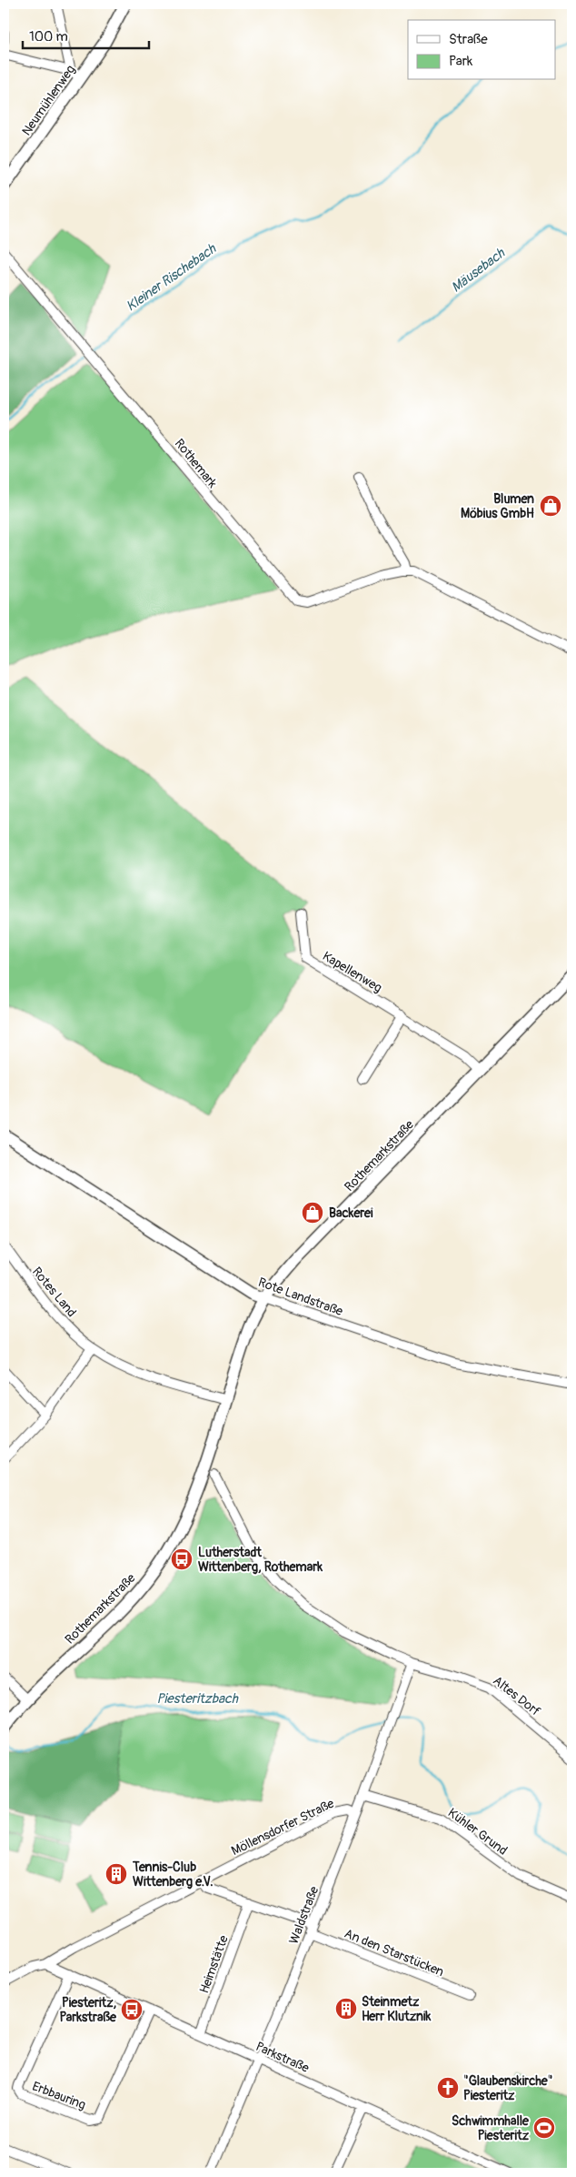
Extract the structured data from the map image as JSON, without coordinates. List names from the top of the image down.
{
  "streets": {
    "street": [
      "Neumühlenweg",
      "Rothemark",
      "Kapellenweg",
      "Rothemarkstraße",
      "Rotes Land",
      "Rote Landstraße",
      "Altes Dorf",
      "Möllensdorfer Straße",
      "Kühler Grund",
      "Waldstraße",
      "An den Starstücken",
      "Heimstätte",
      "Parkstraße",
      "Erbbauring"
    ]
  },
  "crossings": [
    ["Kapellenweg", "Rothemarkstraße"],
    ["Rothemarkstraße", "Rote Landstraße"],
    ["Altes Dorf", "Waldstraße"],
    ["Möllensdorfer Straße", "Waldstraße"],
    ["Möllensdorfer Straße", "Parkstraße"],
    ["Kühler Grund", "Waldstraße"],
    ["Waldstraße", "An den Starstücken"],
    ["Waldstraße", "Parkstraße"],
    ["Heimstätte", "Parkstraße"],
    ["Parkstraße", "Erbbauring"]
  ],
  "water": ["Mäusebach", "Kleiner Rischebach", "Piesteritzbach"],
  "places": {
    "shop": ["Blumen Möbius GmbH", "Backerei"],
    "bus stop": ["Lutherstadt Wittenberg, Rothemark", "Piesteritz, Parkstraße"],
    "building": ["Tennis-Club Wittenberg e.V.", "Steinmetz Herr Klutznik"],
    "church": ["\"Glaubenskirche\" Piesteritz"],
    "sports": ["Schwimmhalle Piesteritz"]
  },
  "legend": ["Straße", "Park"],
  "scale_bar": "100 m"
}
